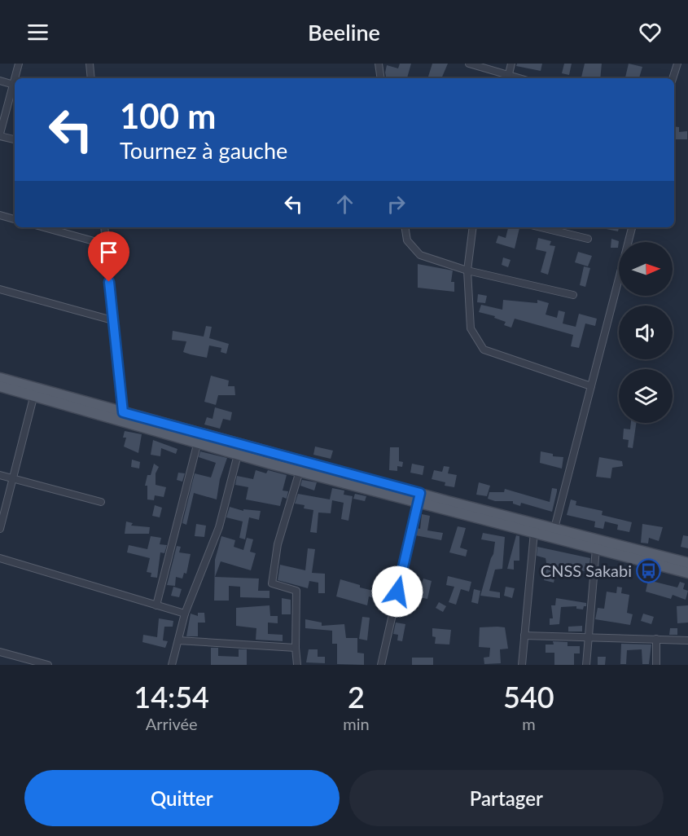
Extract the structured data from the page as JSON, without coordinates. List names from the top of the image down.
{
  "places": {
    "bus stop": ["CNSS Sakabi"]
  },
  "north": "right",
  "page": {
    "header": "Beeline",
    "turn": ["100 m", "Tournez à gauche"],
    "eta": [
      "14:54",
      "Arrivée",
      "2",
      "min",
      "540",
      "m"
    ],
    "buttons": ["Quitter", "Partager"]
  }
}
